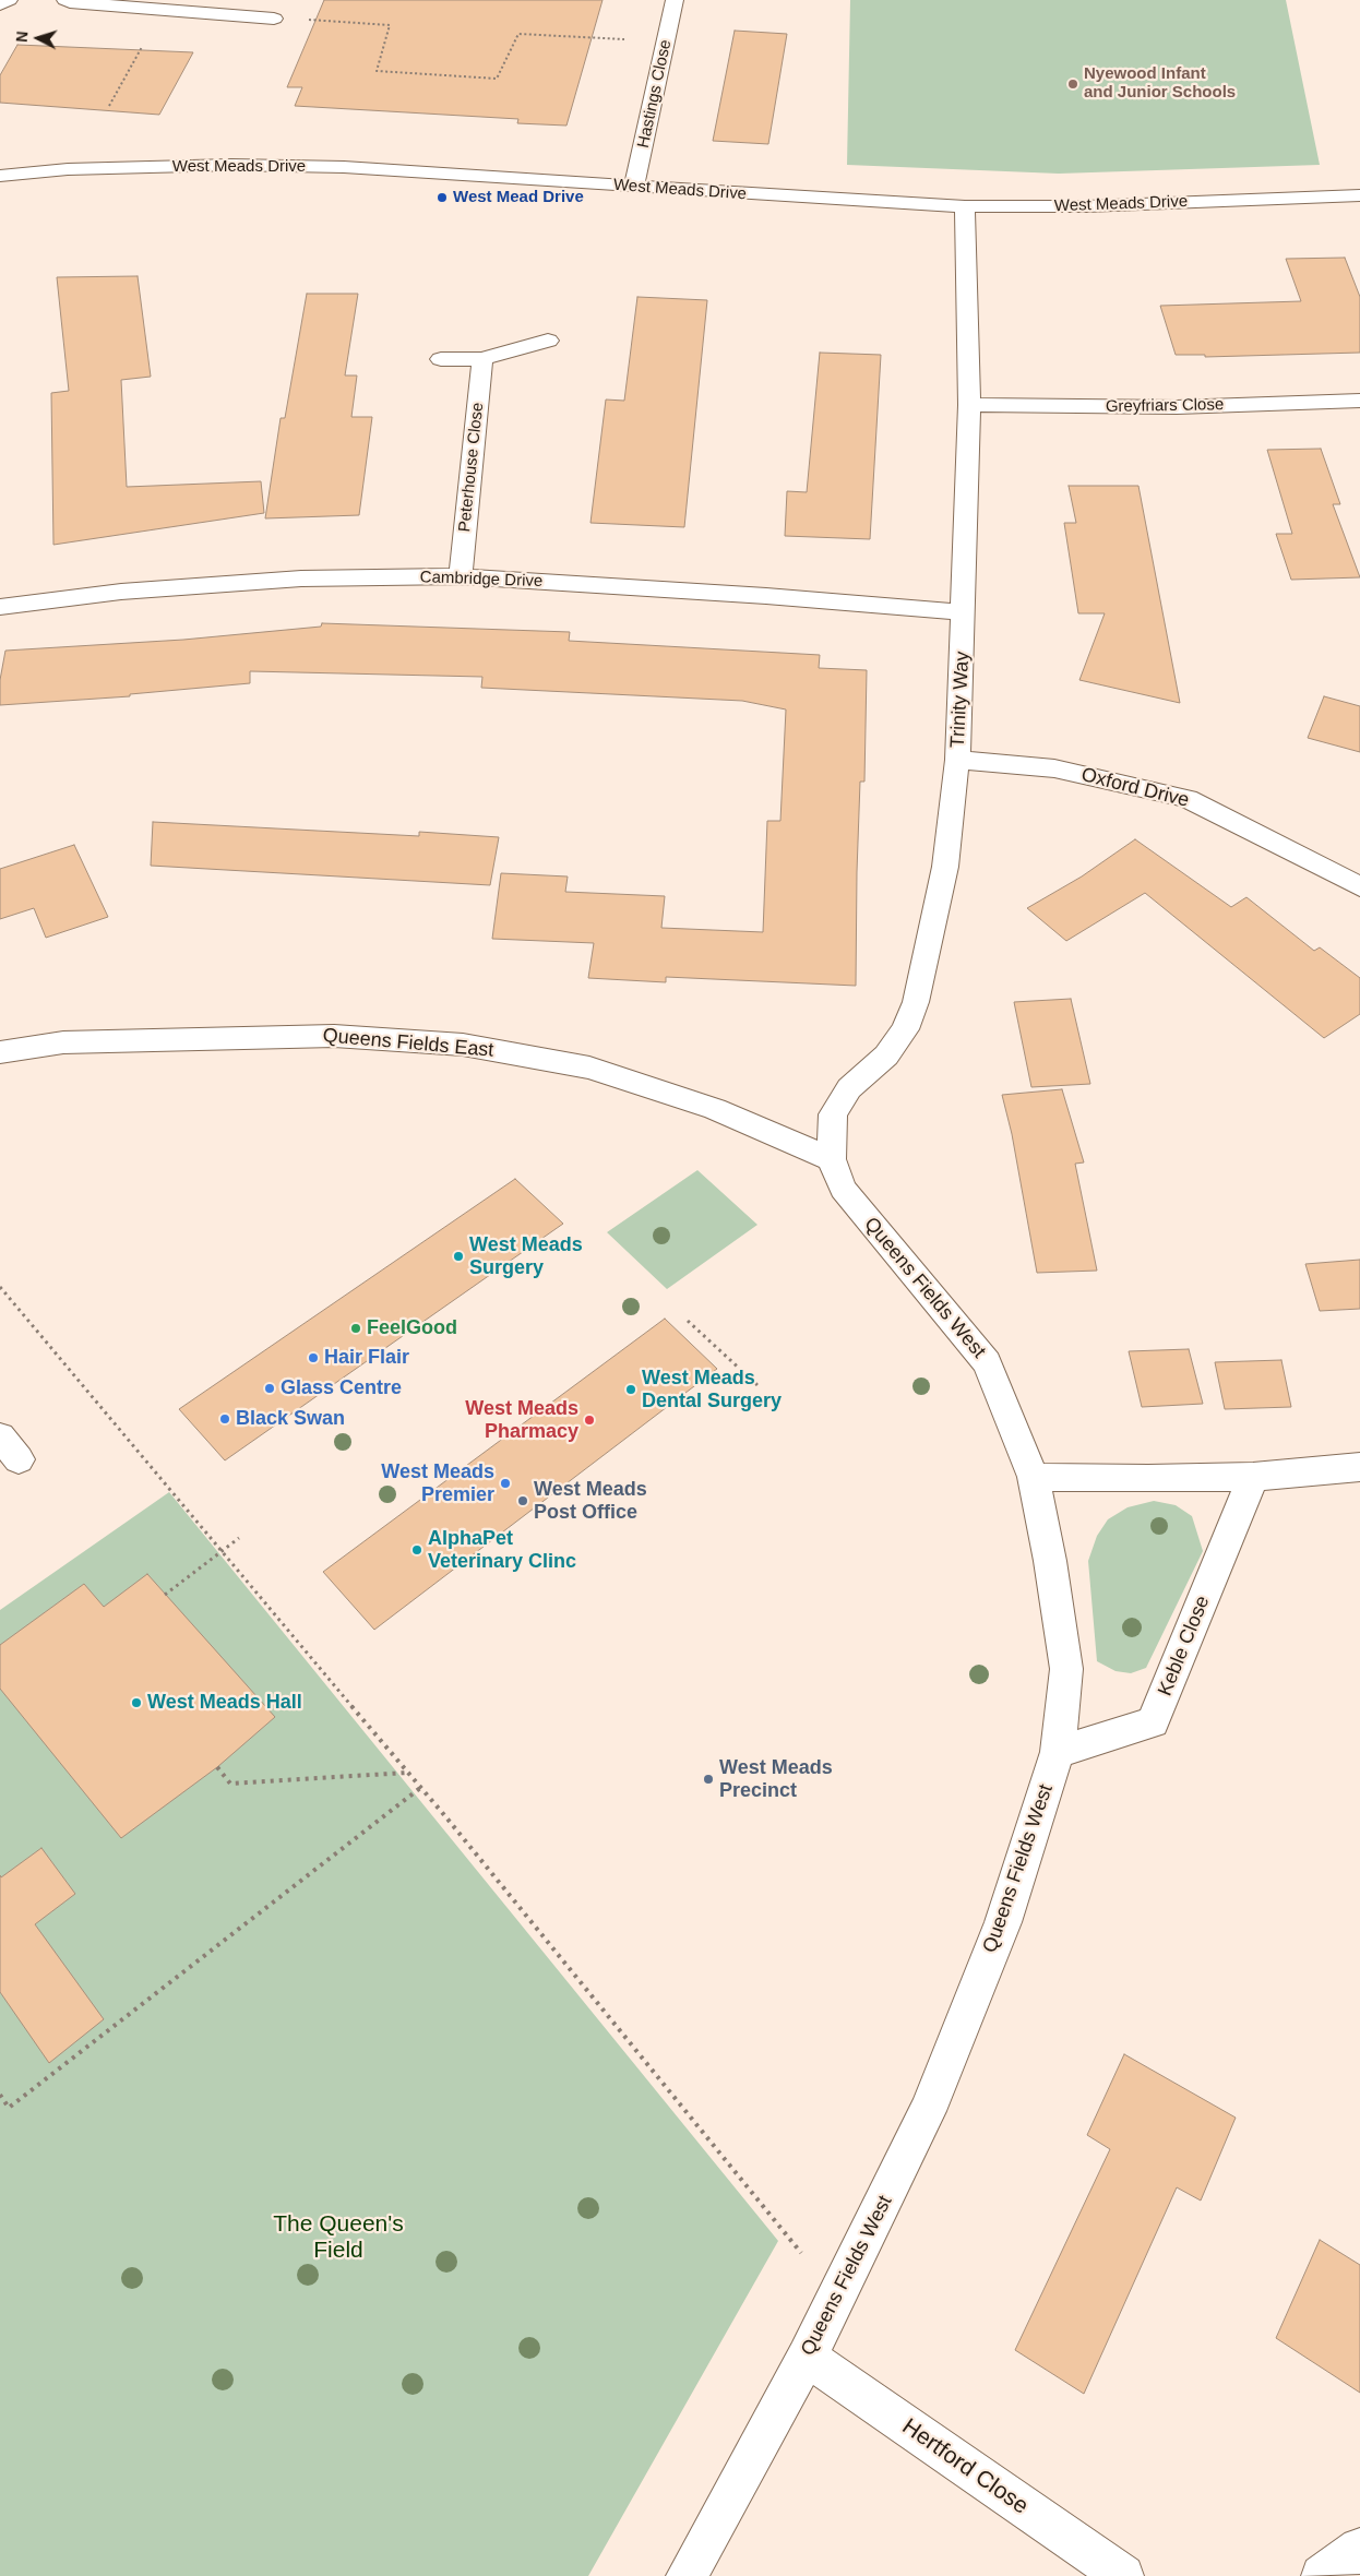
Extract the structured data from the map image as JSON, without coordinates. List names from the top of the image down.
{
  "streets": {
    "street": [
      "Hastings Close",
      "West Meads Drive",
      "Greyfriars Close",
      "Peterhouse Close",
      "Cambridge Drive",
      "Trinity Way",
      "Oxford Drive",
      "Queens Fields East",
      "Queens Fields West",
      "Keble Close",
      "Hertford Close"
    ]
  },
  "crossings": [
    ["Hastings Close", "West Meads Drive"],
    ["West Meads Drive", "Trinity Way"],
    ["Greyfriars Close", "Trinity Way"],
    ["Peterhouse Close", "Cambridge Drive"],
    ["Cambridge Drive", "Trinity Way"],
    ["Trinity Way", "Oxford Drive"],
    ["Trinity Way", "Queens Fields East"],
    ["Trinity Way", "Queens Fields West"],
    ["Queens Fields East", "Queens Fields West"],
    ["Queens Fields West", "Keble Close"],
    ["Queens Fields West", "Hertford Close"]
  ],
  "parks": ["The Queen's Field"],
  "places": [
    "Nyewood Infant and Junior Schools",
    "West Mead Drive",
    "West Meads Surgery",
    "FeelGood",
    "Hair Flair",
    "Glass Centre",
    "West Meads Dental Surgery",
    "Black Swan",
    "West Meads Pharmacy",
    "West Meads Premier",
    "West Meads Post Office",
    "AlphaPet Veterinary Clinc",
    "West Meads Hall",
    "West Meads Precinct"
  ],
  "north": "left"
}
